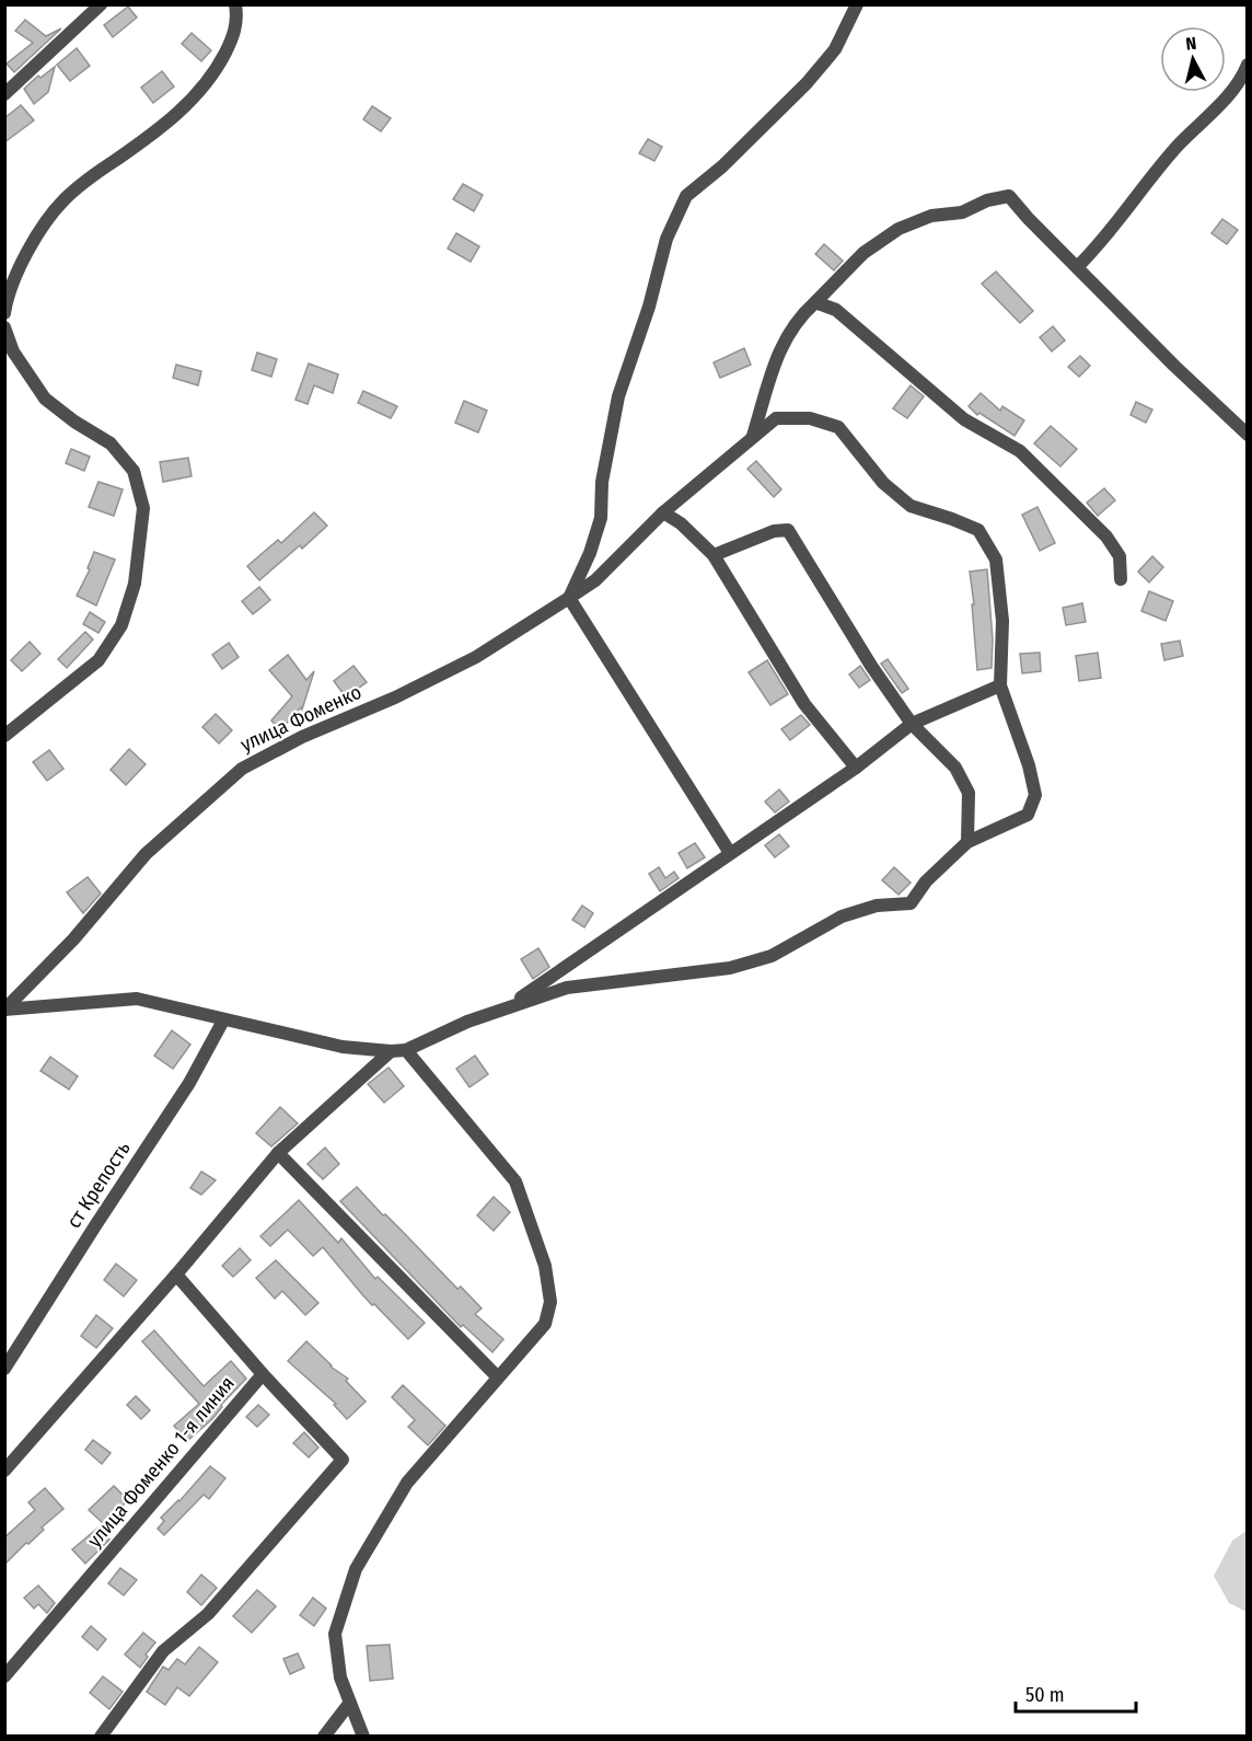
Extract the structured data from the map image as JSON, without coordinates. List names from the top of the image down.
{
  "streets": {
    "street": ["улица Фоменко", "ст Крепость", "улица Фоменко 1-я линия"]
  },
  "scale_bar": "50 m",
  "north": "top"
}
